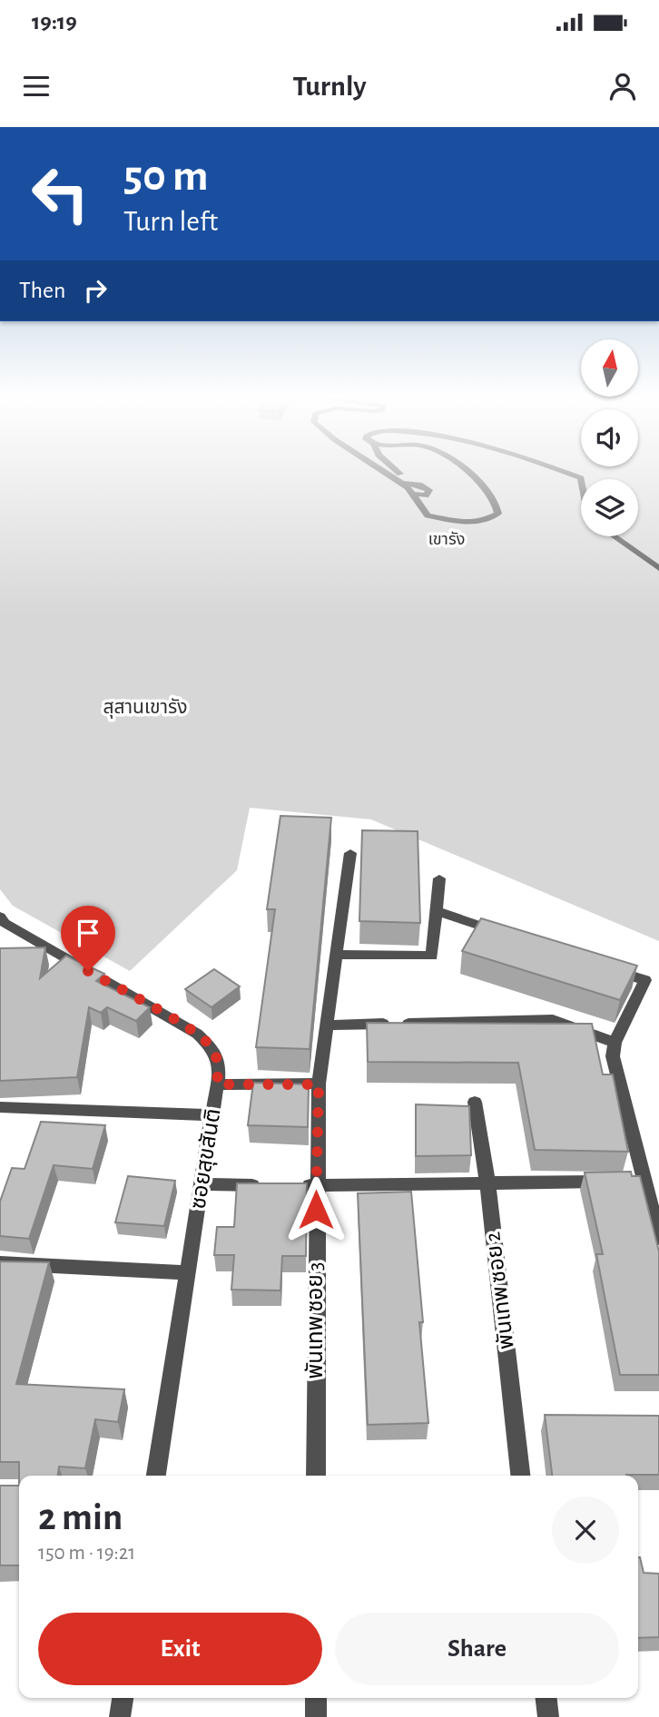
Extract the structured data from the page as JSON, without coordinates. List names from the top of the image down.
{
  "streets": {
    "street": ["ซอยสุขสันติ", "พันเทพ ซอย 2", "พันเทพ ซอย 3"]
  },
  "parks": ["เขารัง", "สุสานเขารัง"],
  "north": "top",
  "page": {
    "status": "19:19",
    "header": "Turnly",
    "turn": ["50 m", "Turn left"],
    "then": "Then",
    "heading": ["2 min", "150 m · 19:21"],
    "buttons": ["Exit", "Share"]
  }
}
